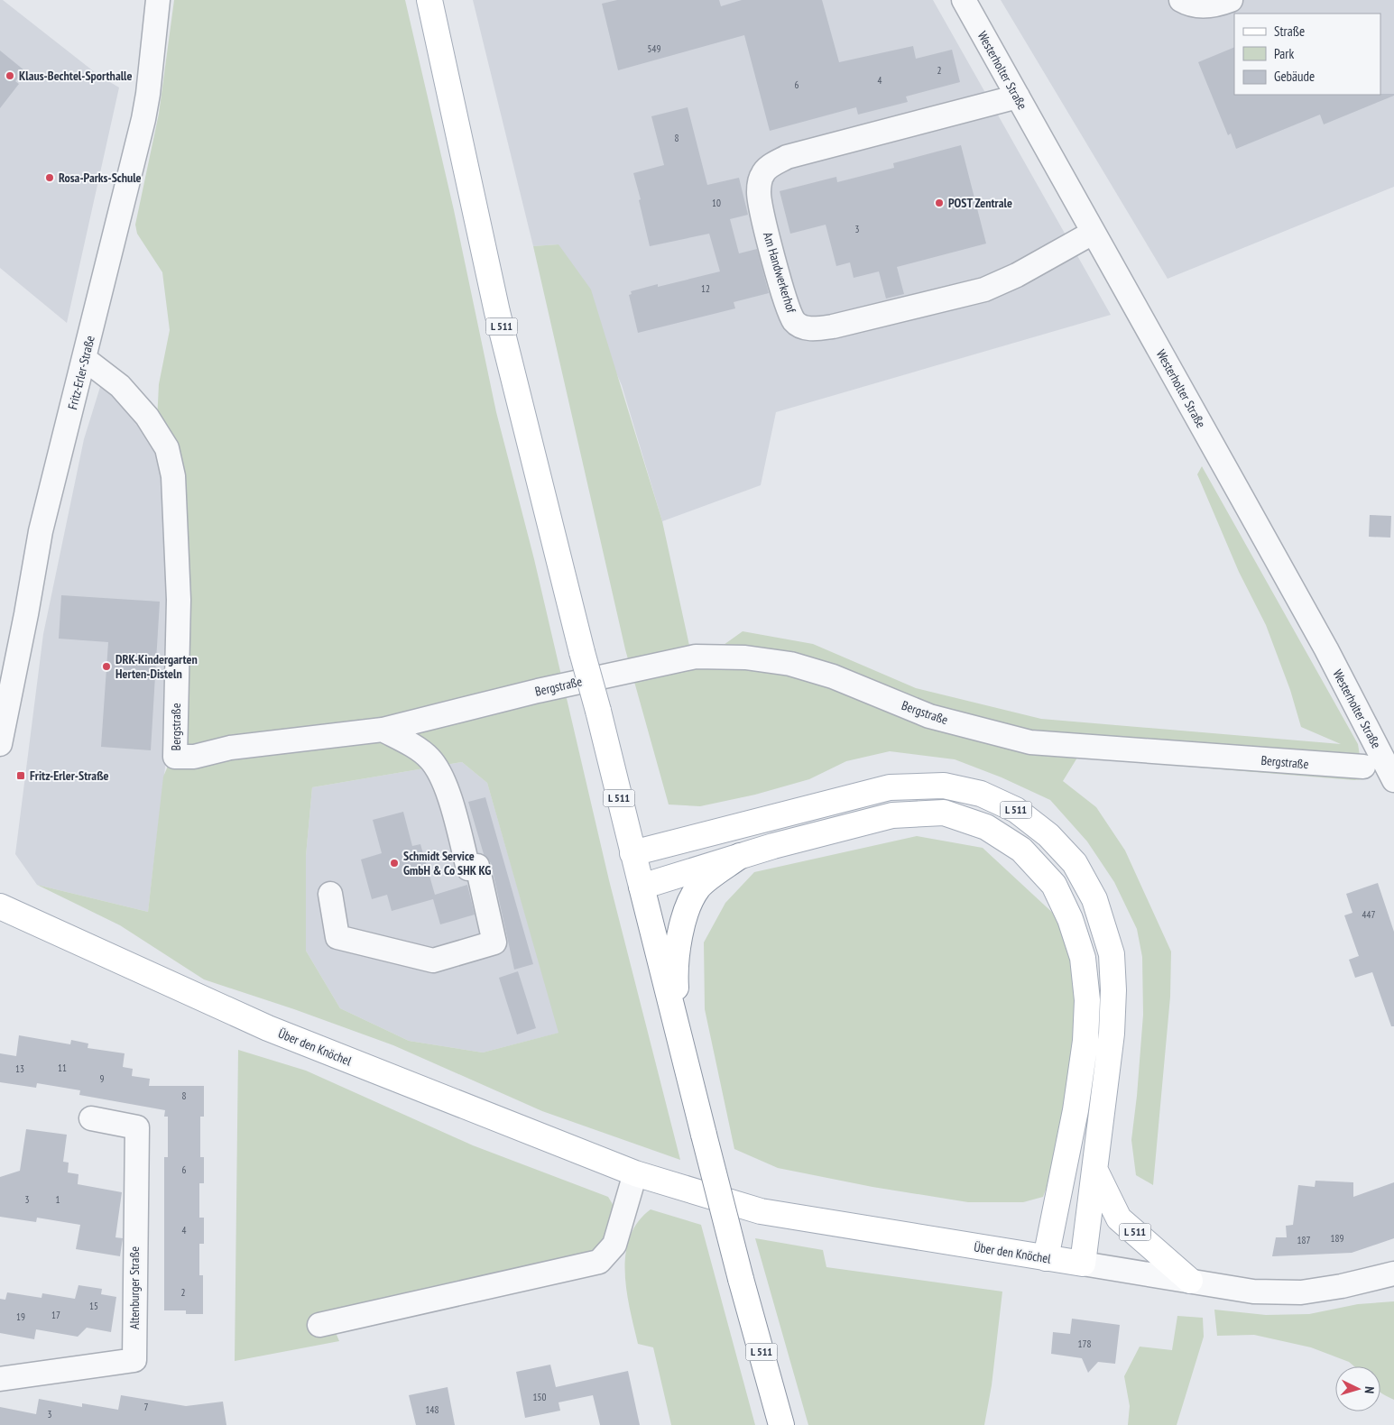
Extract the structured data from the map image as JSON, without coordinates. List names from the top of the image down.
{
  "streets": {
    "main road": ["L 511", "Über den Knöchel"],
    "street": [
      "Westerholter Straße",
      "Am Handwerkerhof",
      "Fritz-Erler-Straße",
      "Bergstraße",
      "Altenburger Straße"
    ]
  },
  "crossings": [
    ["Westerholter Straße", "Am Handwerkerhof"],
    ["L 511", "Über den Knöchel"],
    ["Fritz-Erler-Straße", "Bergstraße"]
  ],
  "places": {
    "other": [
      "Klaus-Bechtel-Sporthalle",
      "Rosa-Parks-Schule",
      "POST Zentrale",
      "DRK-Kindergarten Herten-Disteln",
      "Schmidt Service GmbH & Co SHK KG"
    ],
    "transit": ["Fritz-Erler-Straße"]
  },
  "house_numbers": [
    "549",
    "2",
    "4",
    "6",
    "8",
    "10",
    "3",
    "12",
    "447",
    "11",
    "13",
    "9",
    "8",
    "6",
    "3",
    "1",
    "4",
    "189",
    "187",
    "2",
    "15",
    "17",
    "19",
    "178",
    "150",
    "7",
    "148",
    "3"
  ],
  "legend": ["Straße", "Park", "Gebäude"],
  "north": "right"
}
